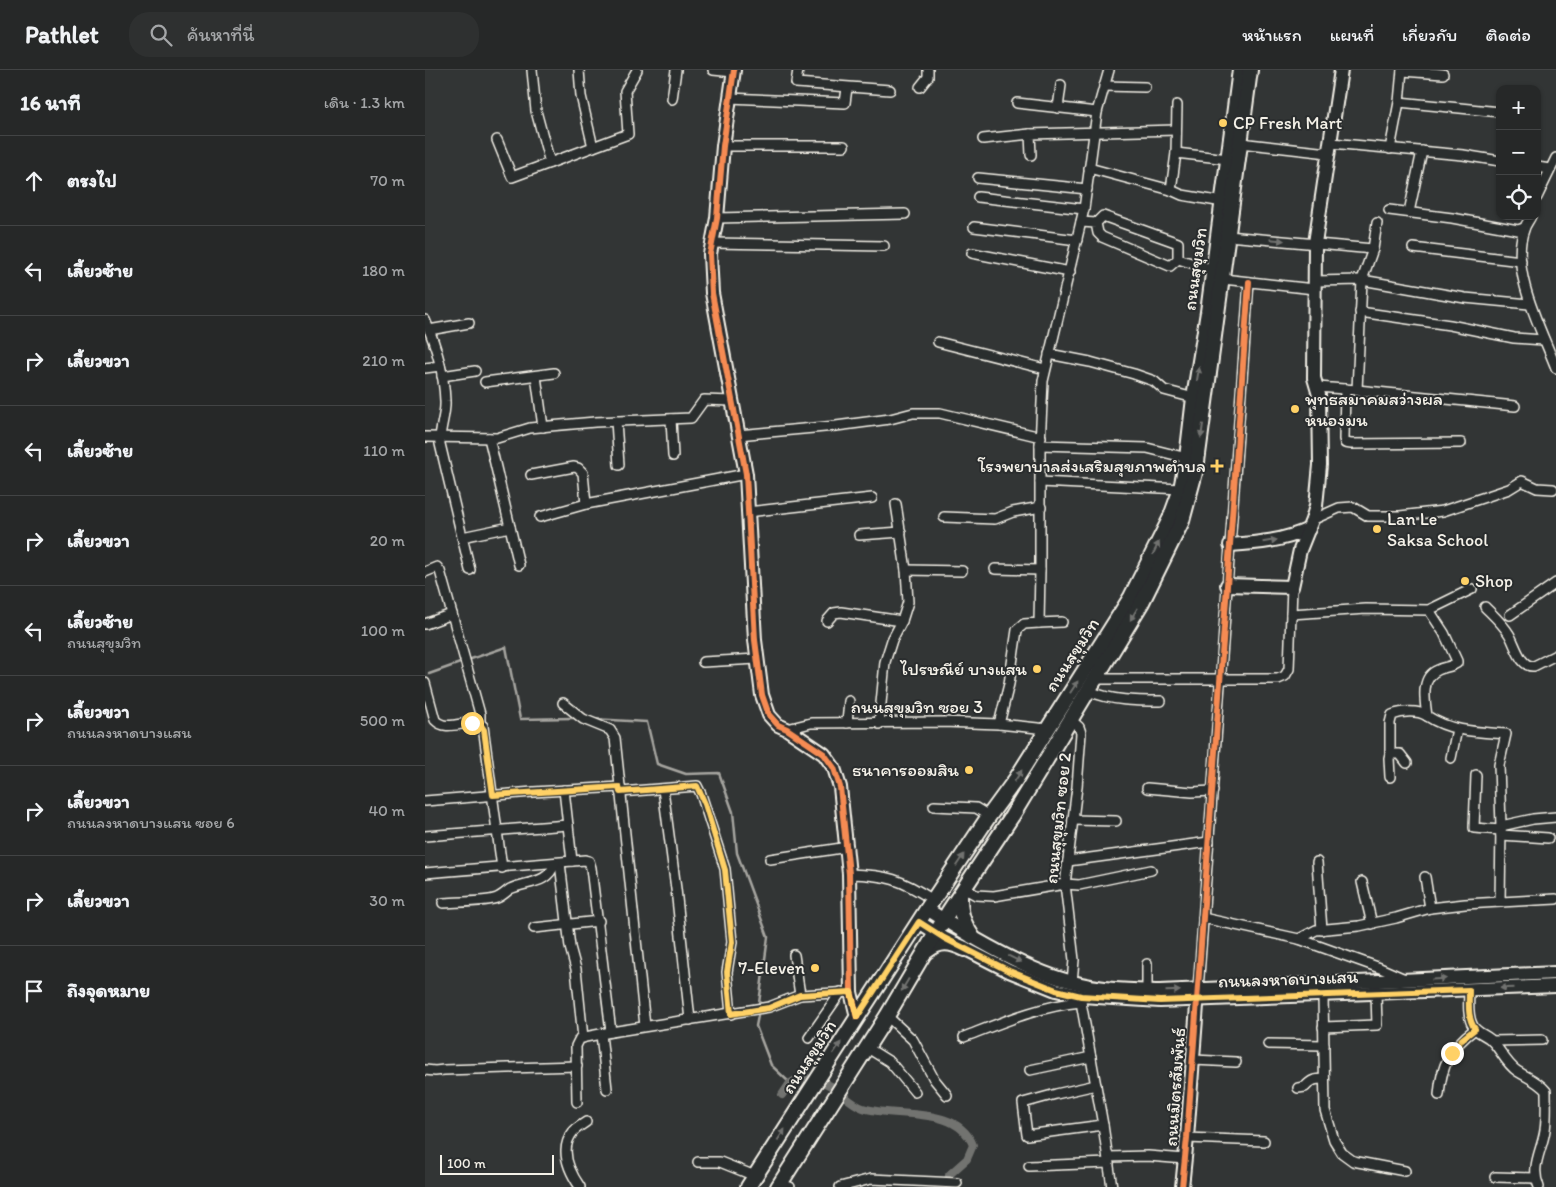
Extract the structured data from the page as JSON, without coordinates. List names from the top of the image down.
{
  "streets": {
    "main road": ["ถนนสุขุมวิท"],
    "street": [
      "ถนนสุขุมวิท ซอย 3",
      "ถนนสุขุมวิท ซอย 2",
      "ถนนลงหาดบางแสน",
      "ถนนมิตรสัมพันธ์"
    ]
  },
  "crossings": [
    ["ถนนสุขุมวิท", "ถนนสุขุมวิท ซอย 3"],
    ["ถนนสุขุมวิท", "ถนนสุขุมวิท ซอย 2"],
    ["ถนนสุขุมวิท", "ถนนลงหาดบางแสน"],
    ["ถนนสุขุมวิท ซอย 2", "ถนนลงหาดบางแสน"],
    ["ถนนลงหาดบางแสน", "ถนนมิตรสัมพันธ์"]
  ],
  "places": {
    "other": [
      "CP Fresh Mart",
      "พุทธสมาคมสว่างผล หนองมน",
      "Lan Le Saksa School",
      "Shop",
      "ไปรษณีย์ บางแสน",
      "ธนาคารออมสิน",
      "7-Eleven"
    ],
    "health": ["โรงพยาบาลส่งเสริมสุขภาพตำบล"]
  },
  "scale_bar": "100 m",
  "page": {
    "header": "Pathlet",
    "search": "ค้นหาที่นี่",
    "nav": [
      "หน้าแรก",
      "แผนที่",
      "เกี่ยวกับ",
      "ติดต่อ"
    ],
    "heading": ["16 นาที", "เดิน · 1.3 km"],
    "map_buttons": ["+", "−"],
    "list": [
      ["ตรงไป", "70 m"],
      ["เลี้ยวซ้าย", "180 m"],
      ["เลี้ยวขวา", "210 m"],
      ["เลี้ยวซ้าย", "110 m"],
      ["เลี้ยวขวา", "20 m"],
      ["เลี้ยวซ้าย", "ถนนสุขุมวิท", "100 m"],
      ["เลี้ยวขวา", "ถนนลงหาดบางแสน", "500 m"],
      ["เลี้ยวขวา", "ถนนลงหาดบางแสน ซอย 6", "40 m"],
      ["เลี้ยวขวา", "30 m"],
      "ถึงจุดหมาย"
    ],
    "scale": "100 m"
  }
}
